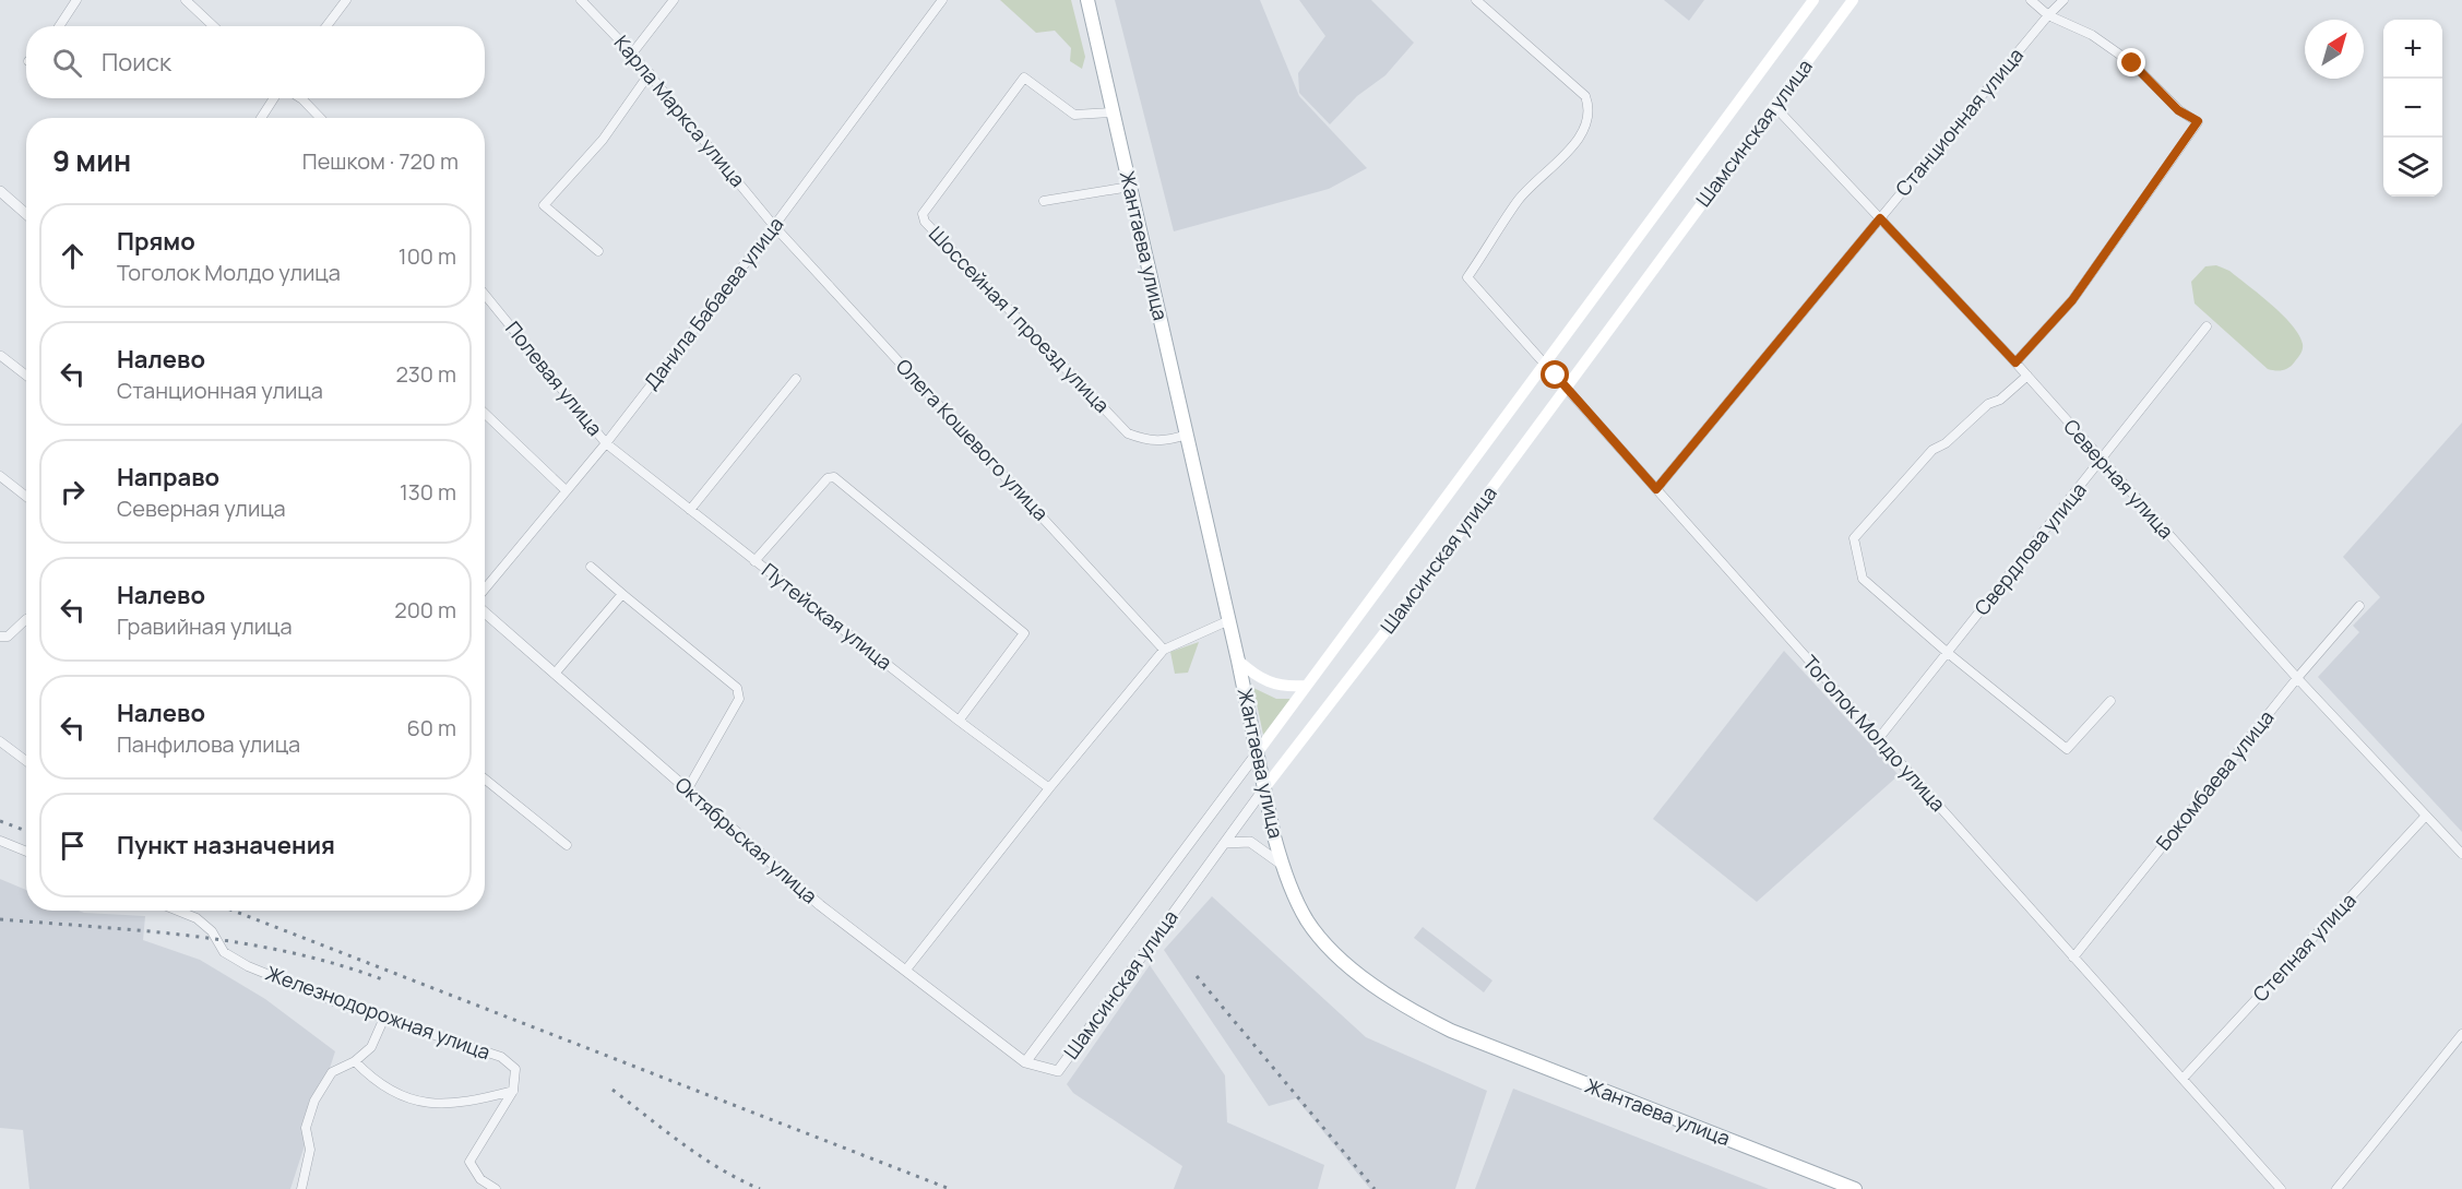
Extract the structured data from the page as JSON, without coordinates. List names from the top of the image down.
{
  "streets": {
    "main road": ["Шамсинская улица", "Жантаева улица"],
    "street": [
      "Карла Маркса улица",
      "Станционная улица",
      "Данила Бабаева улица",
      "Шоссейная 1 проезд улица",
      "Полевая улица",
      "Олега Кошевого улица",
      "Северная улица",
      "Свердлова улица",
      "Путейская улица",
      "Тоголок Молдо улица",
      "Бокомбаева улица",
      "Октябрьская улица",
      "Степная улица",
      "Железнодорожная улица"
    ]
  },
  "crossings": [
    ["Карла Маркса улица", "Данила Бабаева улица"],
    ["Карла Маркса улица", "Олега Кошевого улица"],
    ["Станционная улица", "Северная улица"],
    ["Станционная улица", "Тоголок Молдо улица"],
    ["Шамсинская улица", "Жантаева улица"],
    ["Шамсинская улица", "Северная улица"],
    ["Шамсинская улица", "Тоголок Молдо улица"],
    ["Шамсинская улица", "Октябрьская улица"],
    ["Жантаева улица", "Шоссейная 1 проезд улица"],
    ["Данила Бабаева улица", "Полевая улица"],
    ["Данила Бабаева улица", "Олега Кошевого улица"],
    ["Данила Бабаева улица", "Путейская улица"],
    ["Полевая улица", "Путейская улица"],
    ["Северная улица", "Свердлова улица"],
    ["Северная улица", "Бокомбаева улица"],
    ["Северная улица", "Степная улица"],
    ["Свердлова улица", "Тоголок Молдо улица"],
    ["Тоголок Молдо улица", "Бокомбаева улица"],
    ["Тоголок Молдо улица", "Степная улица"]
  ],
  "north": "top right",
  "page": {
    "map_buttons": ["+", "−"],
    "search": "Поиск",
    "heading": ["9 мин", "Пешком · 720 m"],
    "list": [
      ["Прямо", "Тоголок Молдо улица", "100 m"],
      ["Налево", "Станционная улица", "230 m"],
      ["Направо", "Северная улица", "130 m"],
      ["Налево", "Гравийная улица", "200 m"],
      ["Налево", "Панфилова улица", "60 m"],
      "Пункт назначения"
    ]
  }
}
